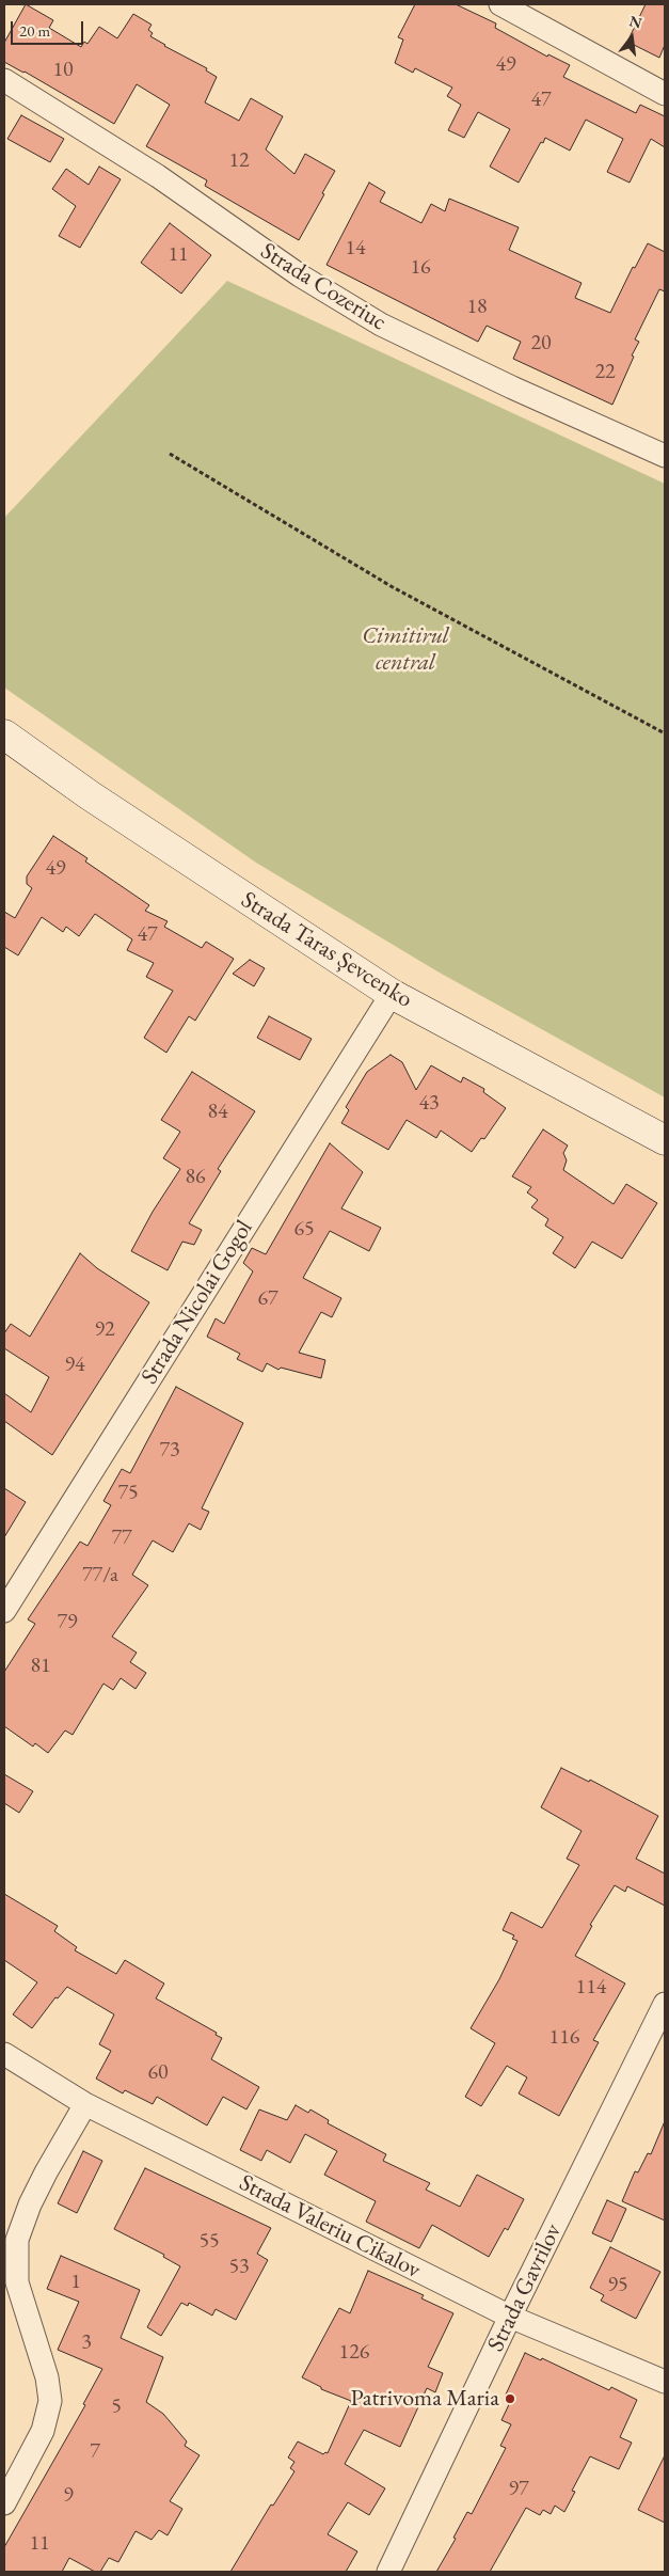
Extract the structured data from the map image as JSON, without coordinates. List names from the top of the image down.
{
  "streets": {
    "main road": ["Strada Taras Șevcenko"],
    "street": [
      "Strada Cozeriuc",
      "Strada Nicolai Gogol",
      "Strada Valeriu Cikalov",
      "Strada Gavrilov"
    ]
  },
  "crossings": [
    ["Strada Taras Șevcenko", "Strada Nicolai Gogol"],
    ["Strada Valeriu Cikalov", "Strada Gavrilov"]
  ],
  "parks": ["Cimitirul central"],
  "places": ["Patrivoma Maria"],
  "house_numbers": [
    "49",
    "10",
    "47",
    "12",
    "14",
    "11",
    "16",
    "18",
    "20",
    "22",
    "49",
    "47",
    "43",
    "84",
    "86",
    "65",
    "67",
    "92",
    "94",
    "73",
    "75",
    "77",
    "77/a",
    "79",
    "81",
    "114",
    "116",
    "60",
    "55",
    "53",
    "1",
    "95",
    "3",
    "126",
    "5",
    "7",
    "97",
    "9",
    "11"
  ],
  "scale_bar": "20 m",
  "north": "top"
}
